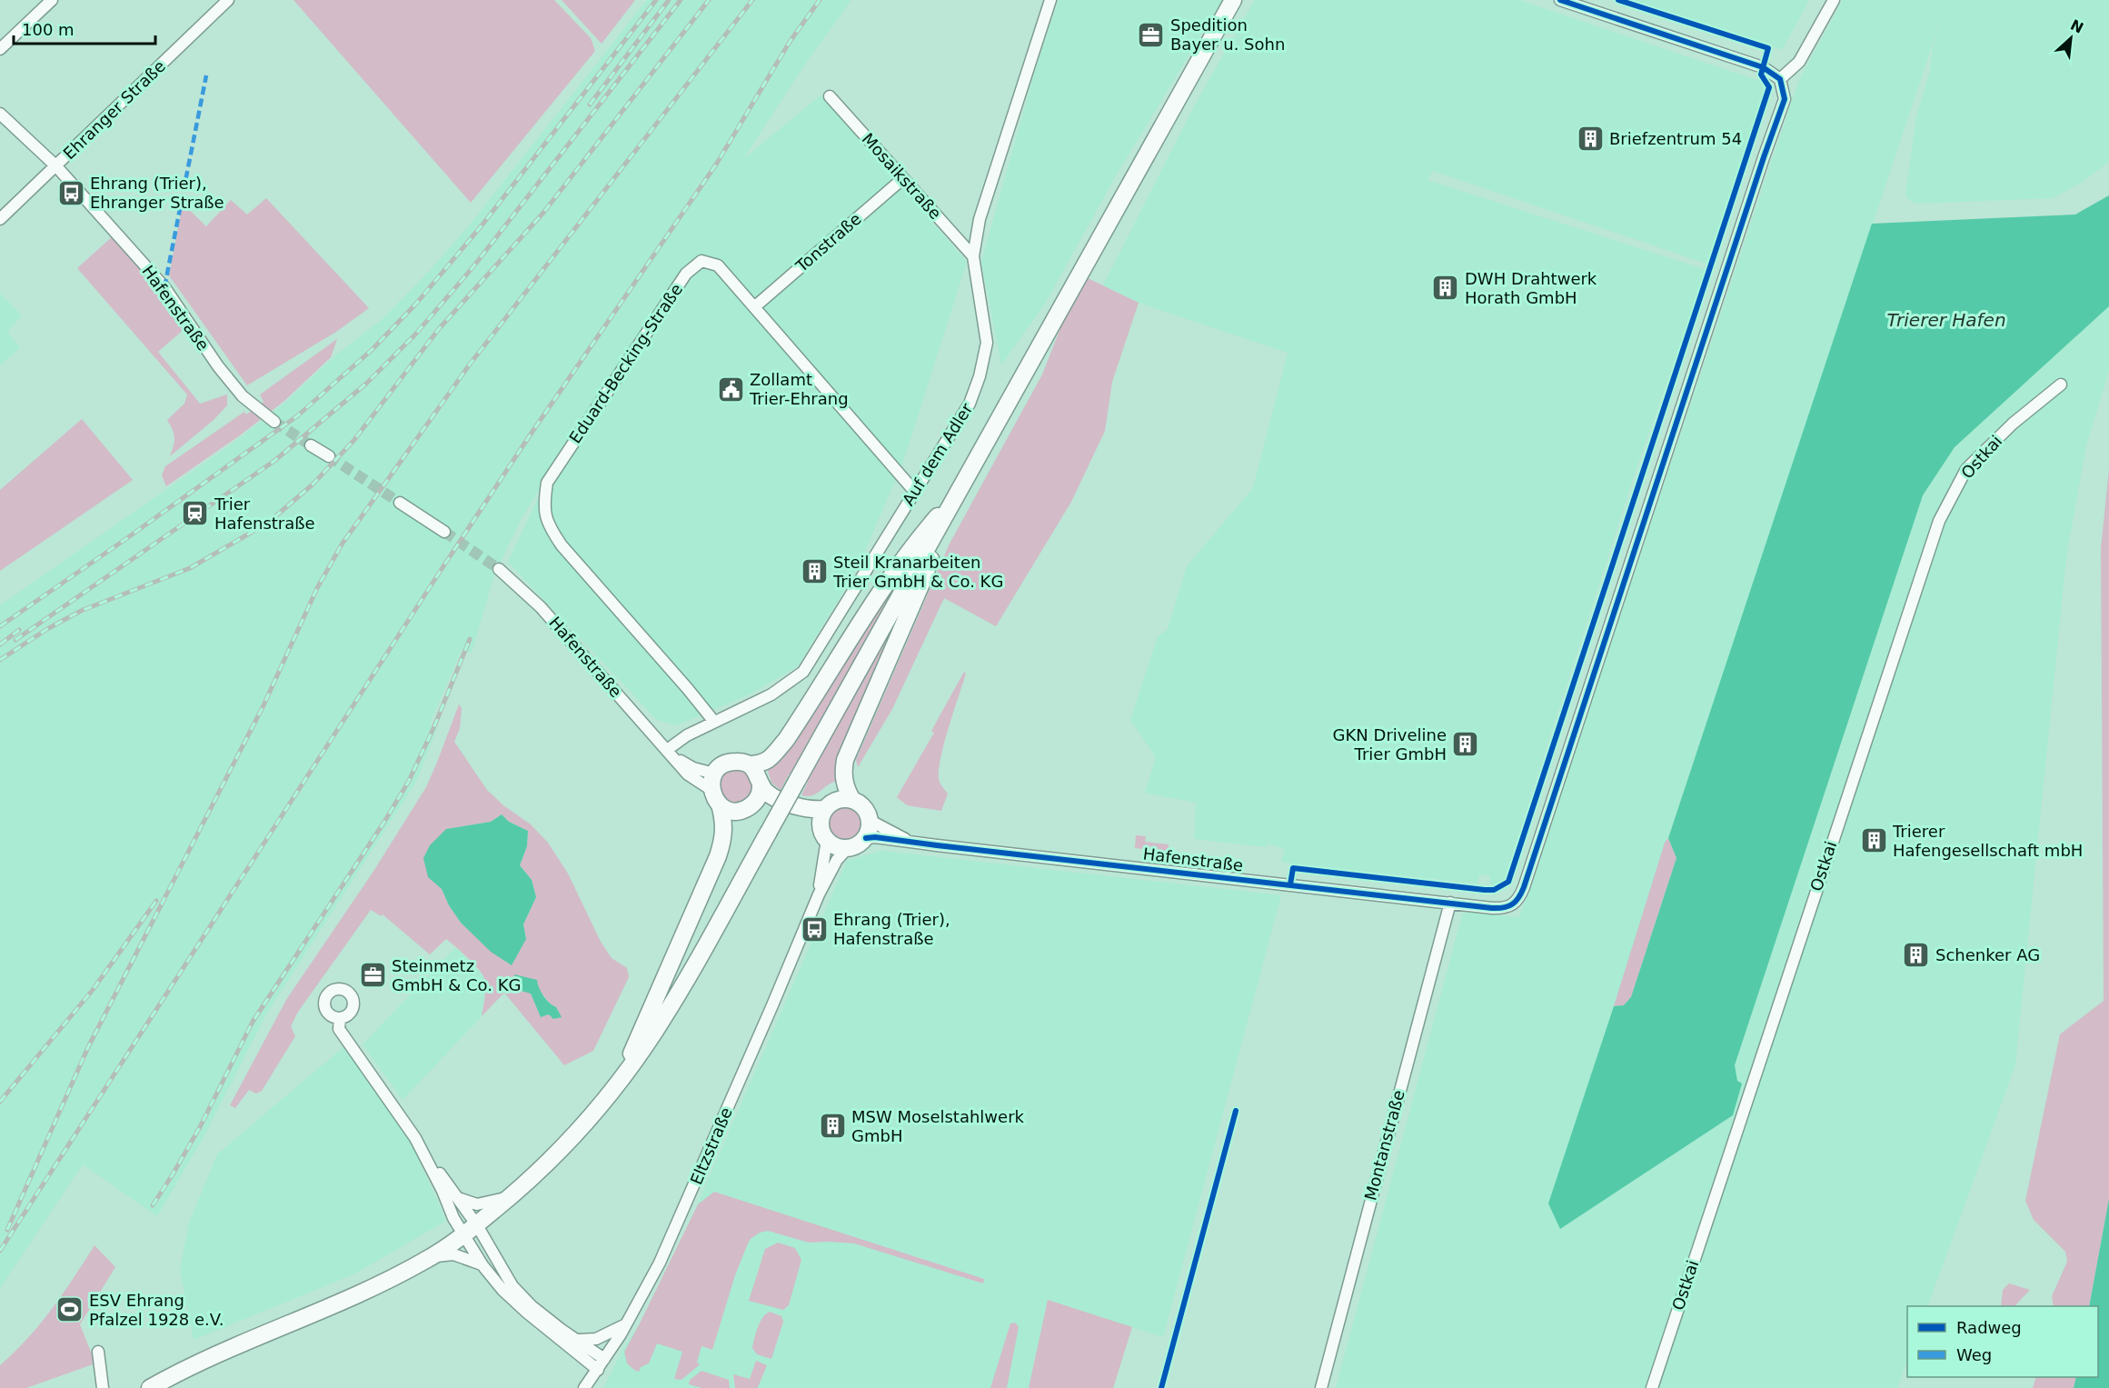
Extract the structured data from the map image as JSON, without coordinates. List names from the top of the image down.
{
  "streets": {
    "street": [
      "Ehranger Straße",
      "Mosaikstraße",
      "Tonstraße",
      "Hafenstraße",
      "Eduard-Becking-Straße",
      "Auf dem Adler",
      "Ostkai",
      "Montanstraße",
      "Eltzstraße"
    ]
  },
  "crossings": [
    ["Ehranger Straße", "Hafenstraße"],
    ["Mosaikstraße", "Tonstraße"],
    ["Mosaikstraße", "Auf dem Adler"],
    ["Tonstraße", "Eduard-Becking-Straße"],
    ["Hafenstraße", "Auf dem Adler"],
    ["Hafenstraße", "Montanstraße"],
    ["Hafenstraße", "Eltzstraße"],
    ["Eduard-Becking-Straße", "Auf dem Adler"]
  ],
  "water": ["Trierer Hafen"],
  "places": {
    "office": ["Spedition Bayer u. Sohn", "Steinmetz GmbH & Co. KG"],
    "building": [
      "Briefzentrum 54",
      "DWH Drahtwerk Horath GmbH",
      "Steil Kranarbeiten Trier GmbH & Co. KG",
      "GKN Driveline Trier GmbH",
      "Trierer Hafengesellschaft mbH",
      "Schenker AG",
      "MSW Moselstahlwerk GmbH"
    ],
    "bus stop": ["Ehrang (Trier), Ehranger Straße", "Ehrang (Trier), Hafenstraße"],
    "public building": ["Zollamt Trier-Ehrang"],
    "station": ["Trier Hafenstraße"],
    "sports": ["ESV Ehrang Pfalzel 1928 e.V."]
  },
  "legend": ["Radweg", "Weg"],
  "scale_bar": "100 m",
  "north": "top right"
}
